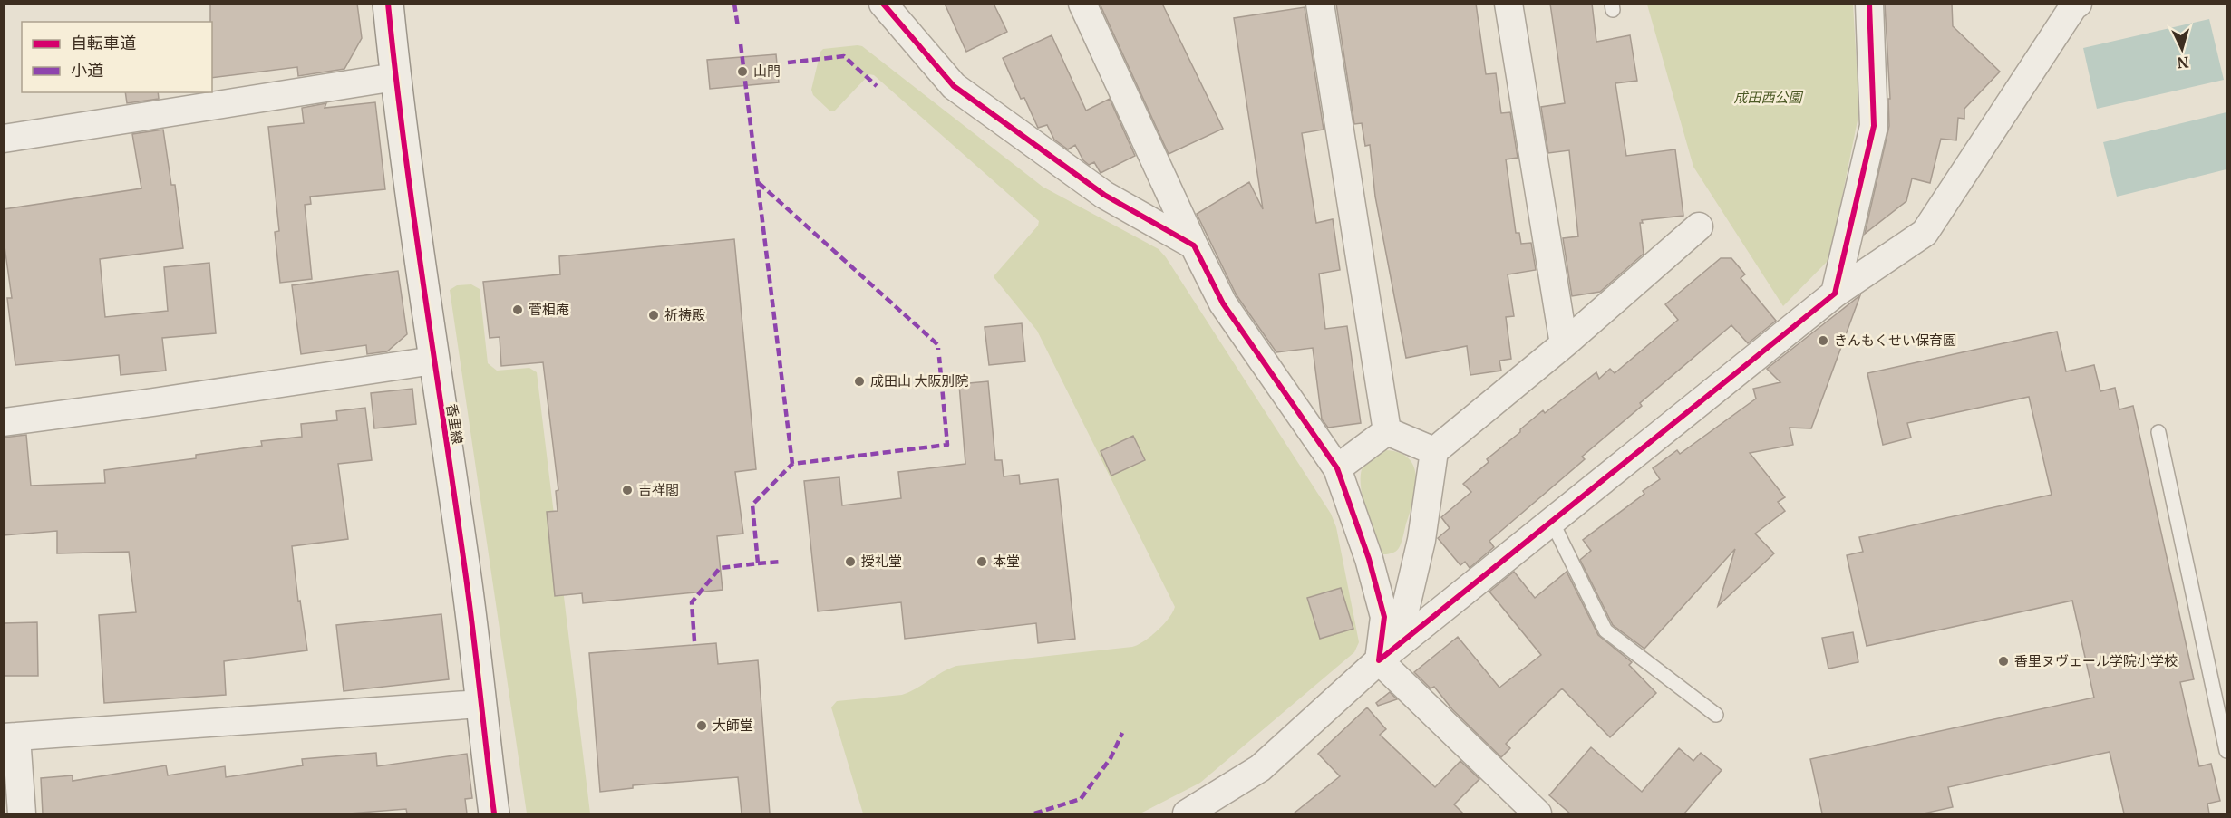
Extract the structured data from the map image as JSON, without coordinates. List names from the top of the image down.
{
  "streets": {
    "street": ["香里線"]
  },
  "parks": ["成田西公園"],
  "places": [
    "山門",
    "菅相庵",
    "祈祷殿",
    "きんもくせい保育園",
    "成田山 大阪別院",
    "吉祥閣",
    "授礼堂",
    "本堂",
    "香里ヌヴェール学院小学校",
    "大師堂"
  ],
  "legend": ["自転車道", "小道"],
  "north": "bottom"
}
